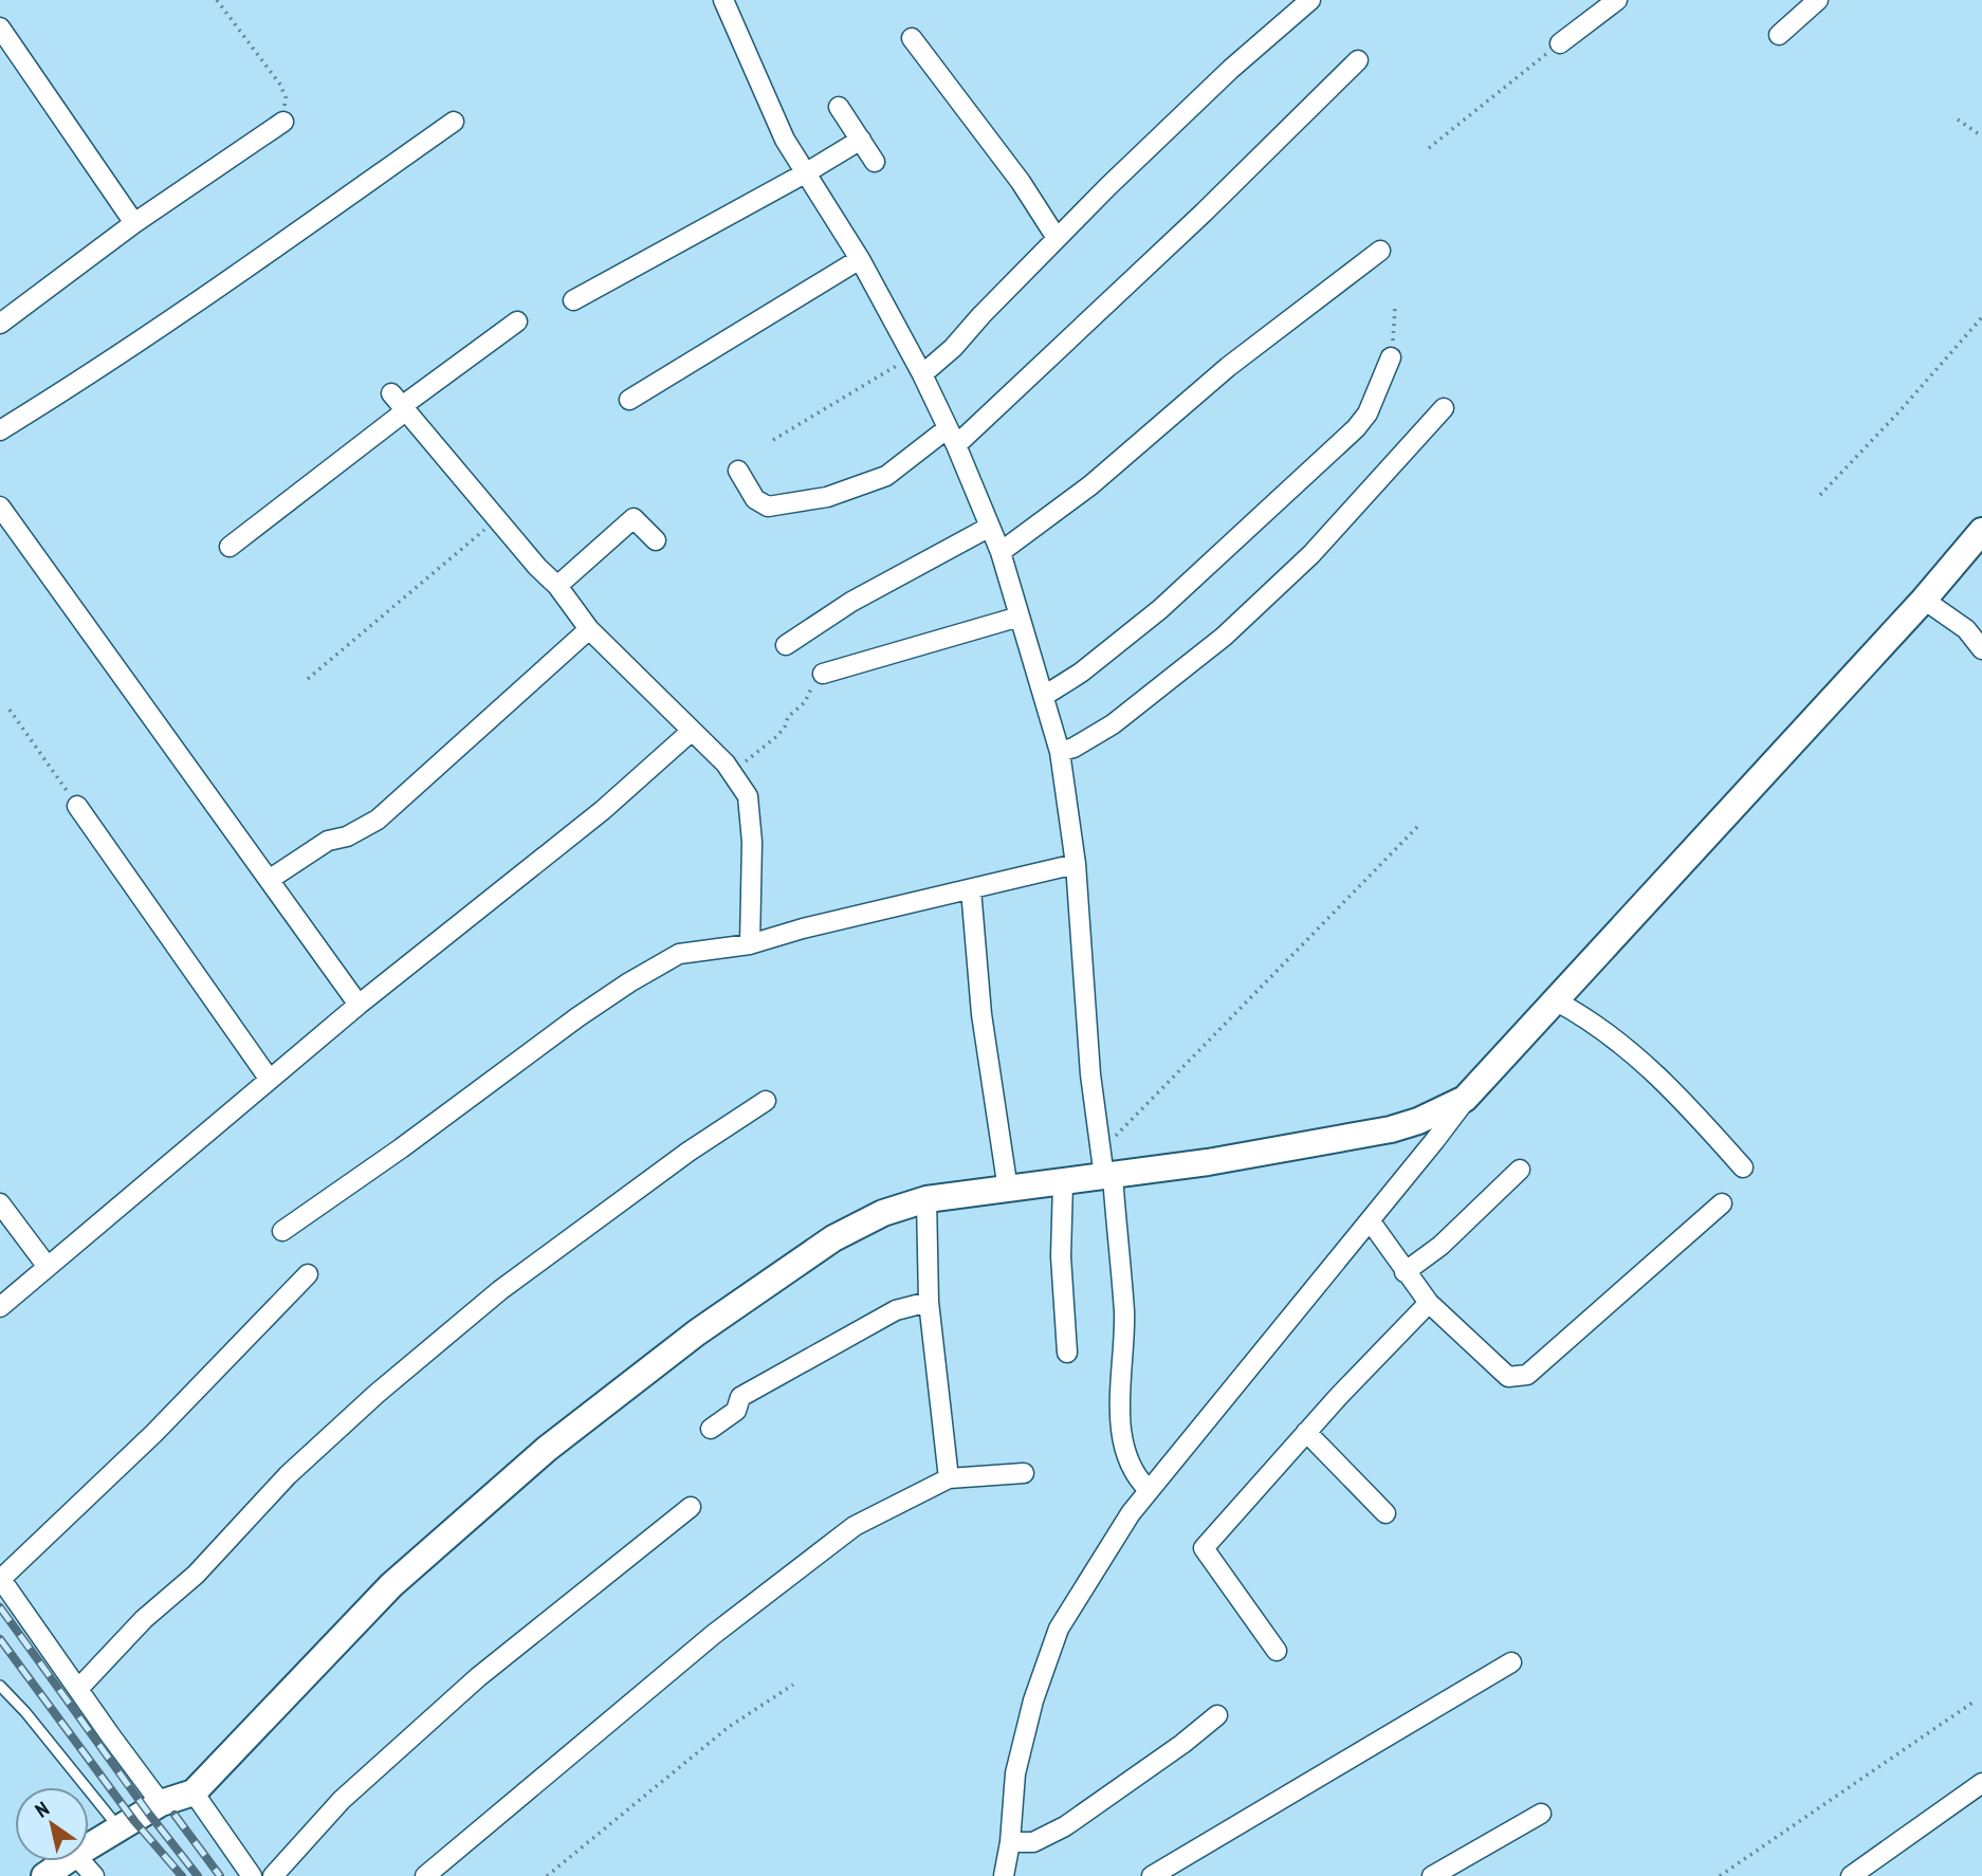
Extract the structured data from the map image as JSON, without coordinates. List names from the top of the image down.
{
  "north": "top left"
}
